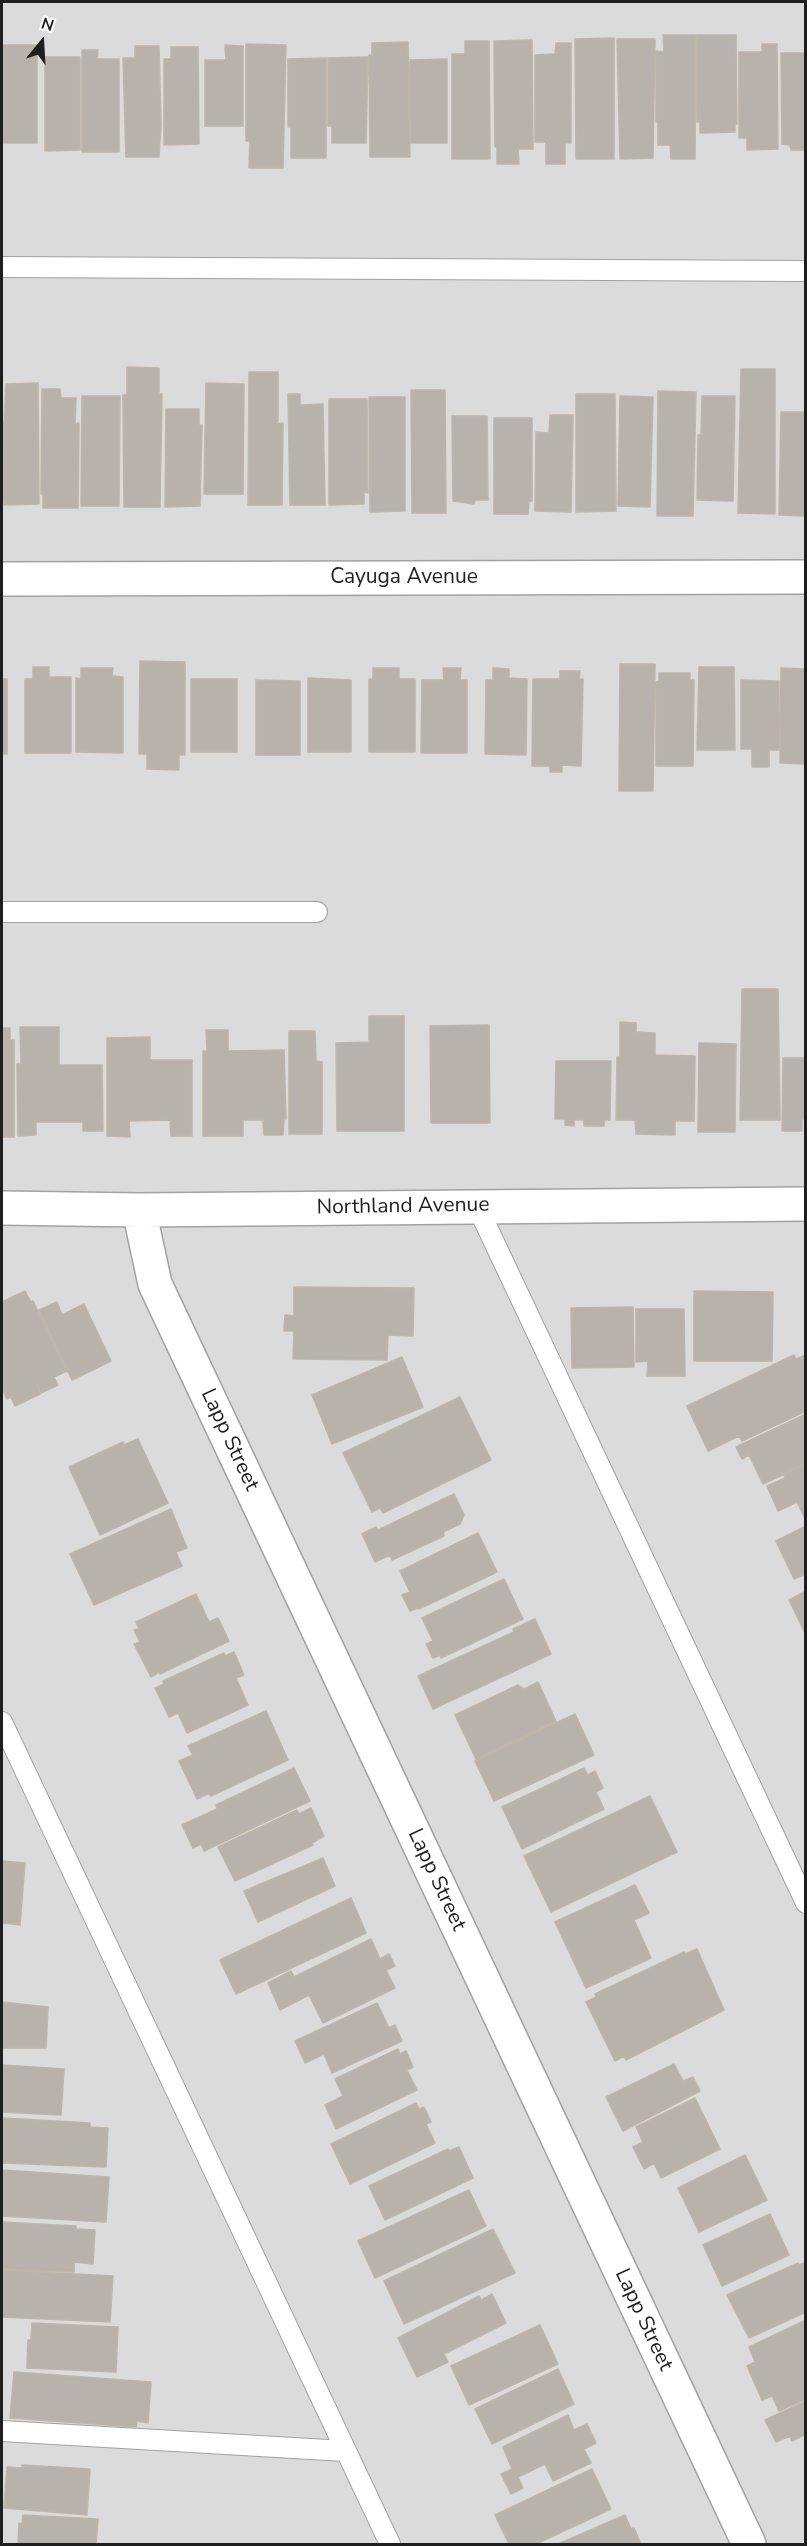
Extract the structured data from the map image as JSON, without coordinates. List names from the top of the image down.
{
  "streets": {
    "street": ["Cayuga Avenue", "Northland Avenue", "Lapp Street"]
  },
  "crossings": [
    ["Northland Avenue", "Lapp Street"]
  ],
  "north": "top"
}
